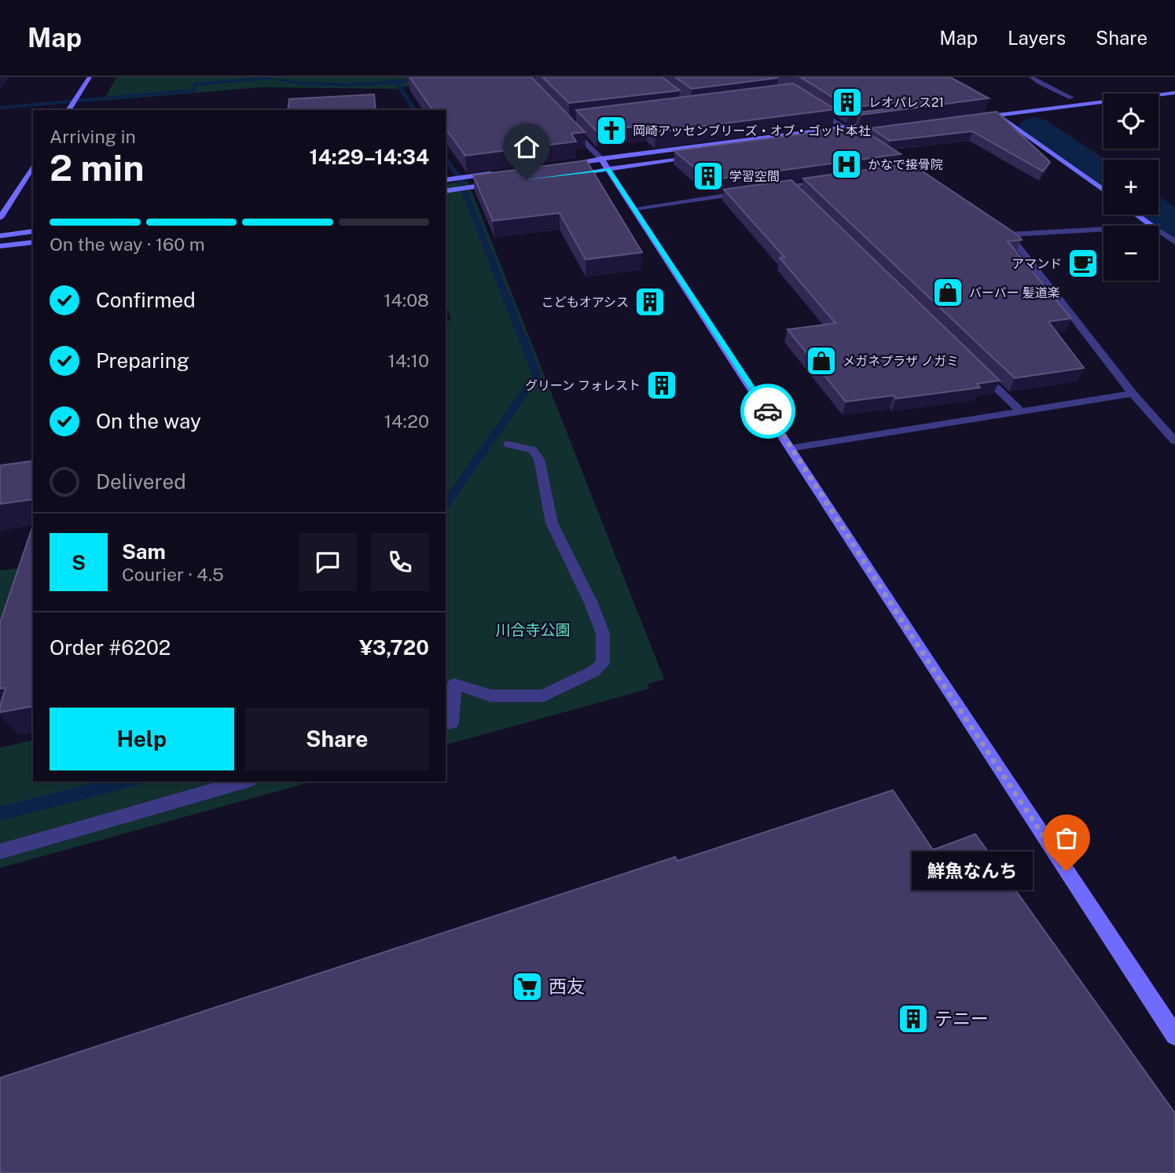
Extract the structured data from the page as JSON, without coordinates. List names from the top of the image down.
{
  "parks": ["川合寺公園"],
  "places": {
    "building": [
      "レオパレス21",
      "学習空間",
      "こどもオアシス",
      "グリーン フォレスト",
      "テニー"
    ],
    "church": ["岡崎アッセンブリーズ・オブ・ゴット本社"],
    "hospital": ["かなで接骨院"],
    "cafe": ["アマンド"],
    "shop": ["バーバー 髪道楽", "メガネプラザ ノガミ"],
    "other": ["鮮魚なんち"],
    "supermarket": ["西友"]
  },
  "page": {
    "header": "Map",
    "nav": ["Map", "Layers", "Share"],
    "map_buttons": ["+", "−"],
    "heading": ["2 min", "Arriving in", "14:29–14:34"],
    "panel": [
      "Sam",
      "Courier · 4.5",
      "Order #6202",
      "¥3,720"
    ],
    "bar": "On the way · 160 m",
    "list": [
      ["Confirmed", "14:08"],
      ["Preparing", "14:10"],
      ["On the way", "14:20"],
      "Delivered"
    ],
    "round": "S",
    "buttons": ["Help", "Share"],
    "bubble": "鮮魚なんち"
  }
}
